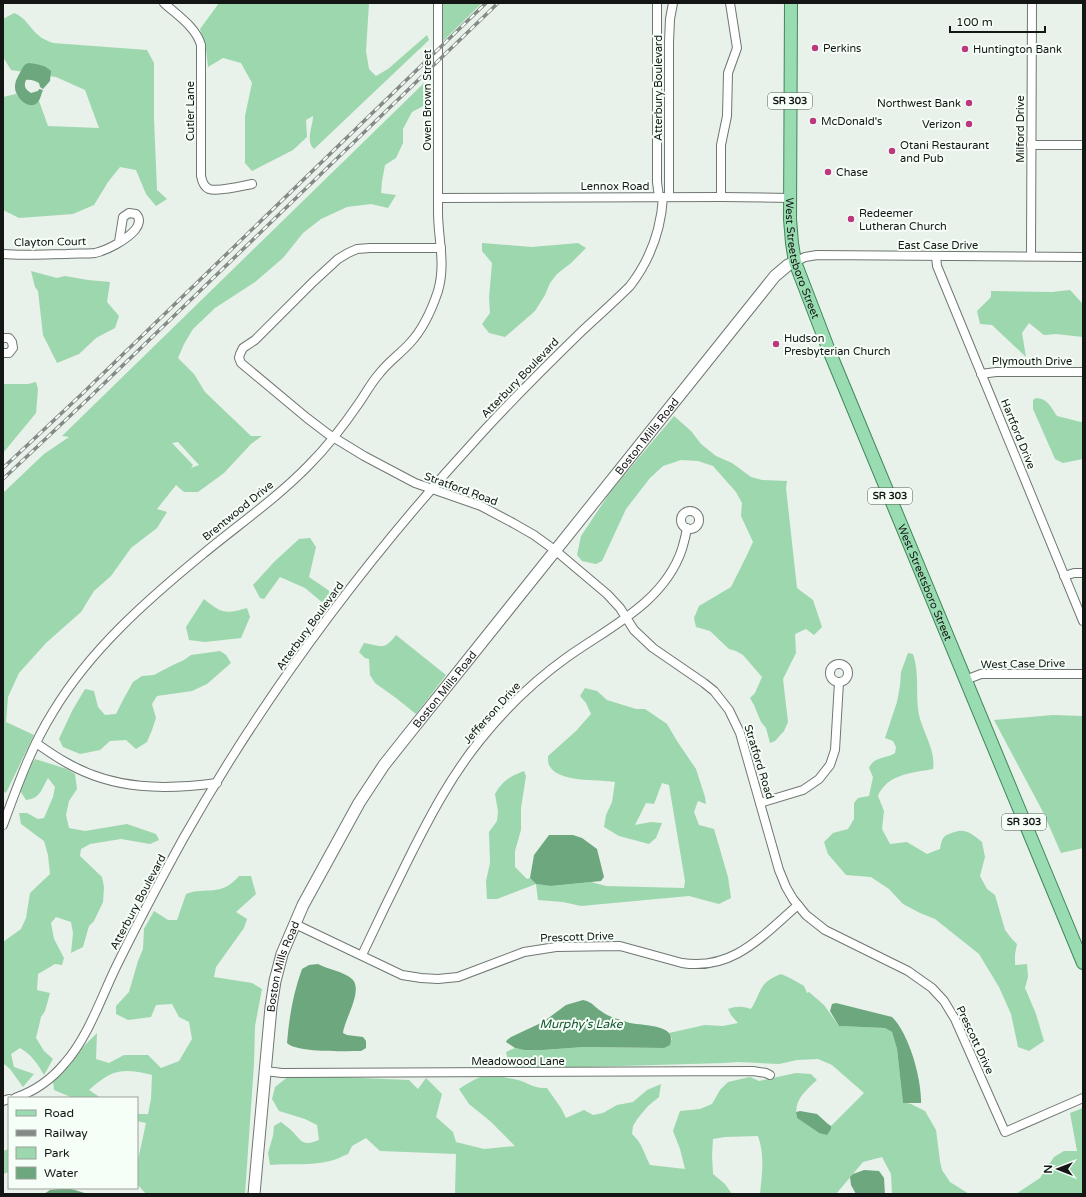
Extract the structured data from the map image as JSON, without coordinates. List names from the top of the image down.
{
  "streets": {
    "main road": ["SR 303", "West Streetsboro Street"],
    "street": [
      "Atterbury Boulevard",
      "Owen Brown Street",
      "Cutler Lane",
      "Milford Drive",
      "Lennox Road",
      "Clayton Court",
      "East Case Drive",
      "Plymouth Drive",
      "Hartford Drive",
      "Boston Mills Road",
      "Stratford Road",
      "Brentwood Drive",
      "West Case Drive",
      "Jefferson Drive",
      "Prescott Drive",
      "Meadowood Lane"
    ]
  },
  "crossings": [
    ["Atterbury Boulevard", "Lennox Road"],
    ["Atterbury Boulevard", "Stratford Road"],
    ["Owen Brown Street", "Lennox Road"],
    ["Owen Brown Street", "Brentwood Drive"],
    ["Milford Drive", "East Case Drive"],
    ["Lennox Road", "West Streetsboro Street"],
    ["Lennox Road", "Brentwood Drive"],
    ["East Case Drive", "West Streetsboro Street"],
    ["East Case Drive", "Hartford Drive"],
    ["East Case Drive", "Boston Mills Road"],
    ["West Streetsboro Street", "Boston Mills Road"],
    ["West Streetsboro Street", "West Case Drive"],
    ["Plymouth Drive", "Hartford Drive"],
    ["Boston Mills Road", "Stratford Road"],
    ["Boston Mills Road", "Prescott Drive"],
    ["Boston Mills Road", "Meadowood Lane"],
    ["Stratford Road", "Brentwood Drive"],
    ["Stratford Road", "Jefferson Drive"],
    ["Stratford Road", "Prescott Drive"],
    ["Jefferson Drive", "Prescott Drive"]
  ],
  "water": ["Murphy's Lake"],
  "places": [
    "Perkins",
    "Huntington Bank",
    "Northwest Bank",
    "McDonald's",
    "Verizon",
    "Otani Restaurant and Pub",
    "Chase",
    "Redeemer Lutheran Church",
    "Hudson Presbyterian Church"
  ],
  "legend": [
    "Road",
    "Railway",
    "Park",
    "Water"
  ],
  "scale_bar": "100 m",
  "north": "left"
}
